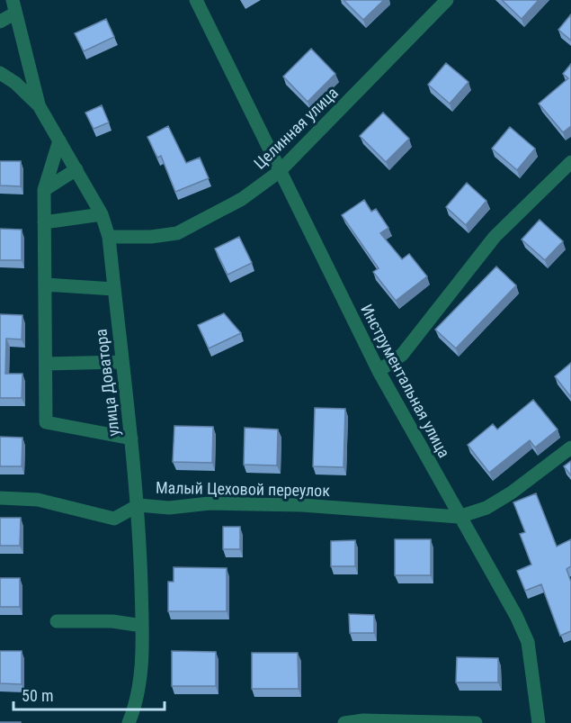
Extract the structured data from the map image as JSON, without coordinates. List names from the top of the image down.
{
  "streets": {
    "street": [
      "Целинная улица",
      "Инструментальная улица",
      "улица Доватора",
      "Малый Цеховой переулок"
    ]
  },
  "crossings": [
    ["Целинная улица", "Инструментальная улица"],
    ["Целинная улица", "улица Доватора"],
    ["Инструментальная улица", "Малый Цеховой переулок"],
    ["улица Доватора", "Малый Цеховой переулок"]
  ],
  "scale_bar": "50 m"
}
